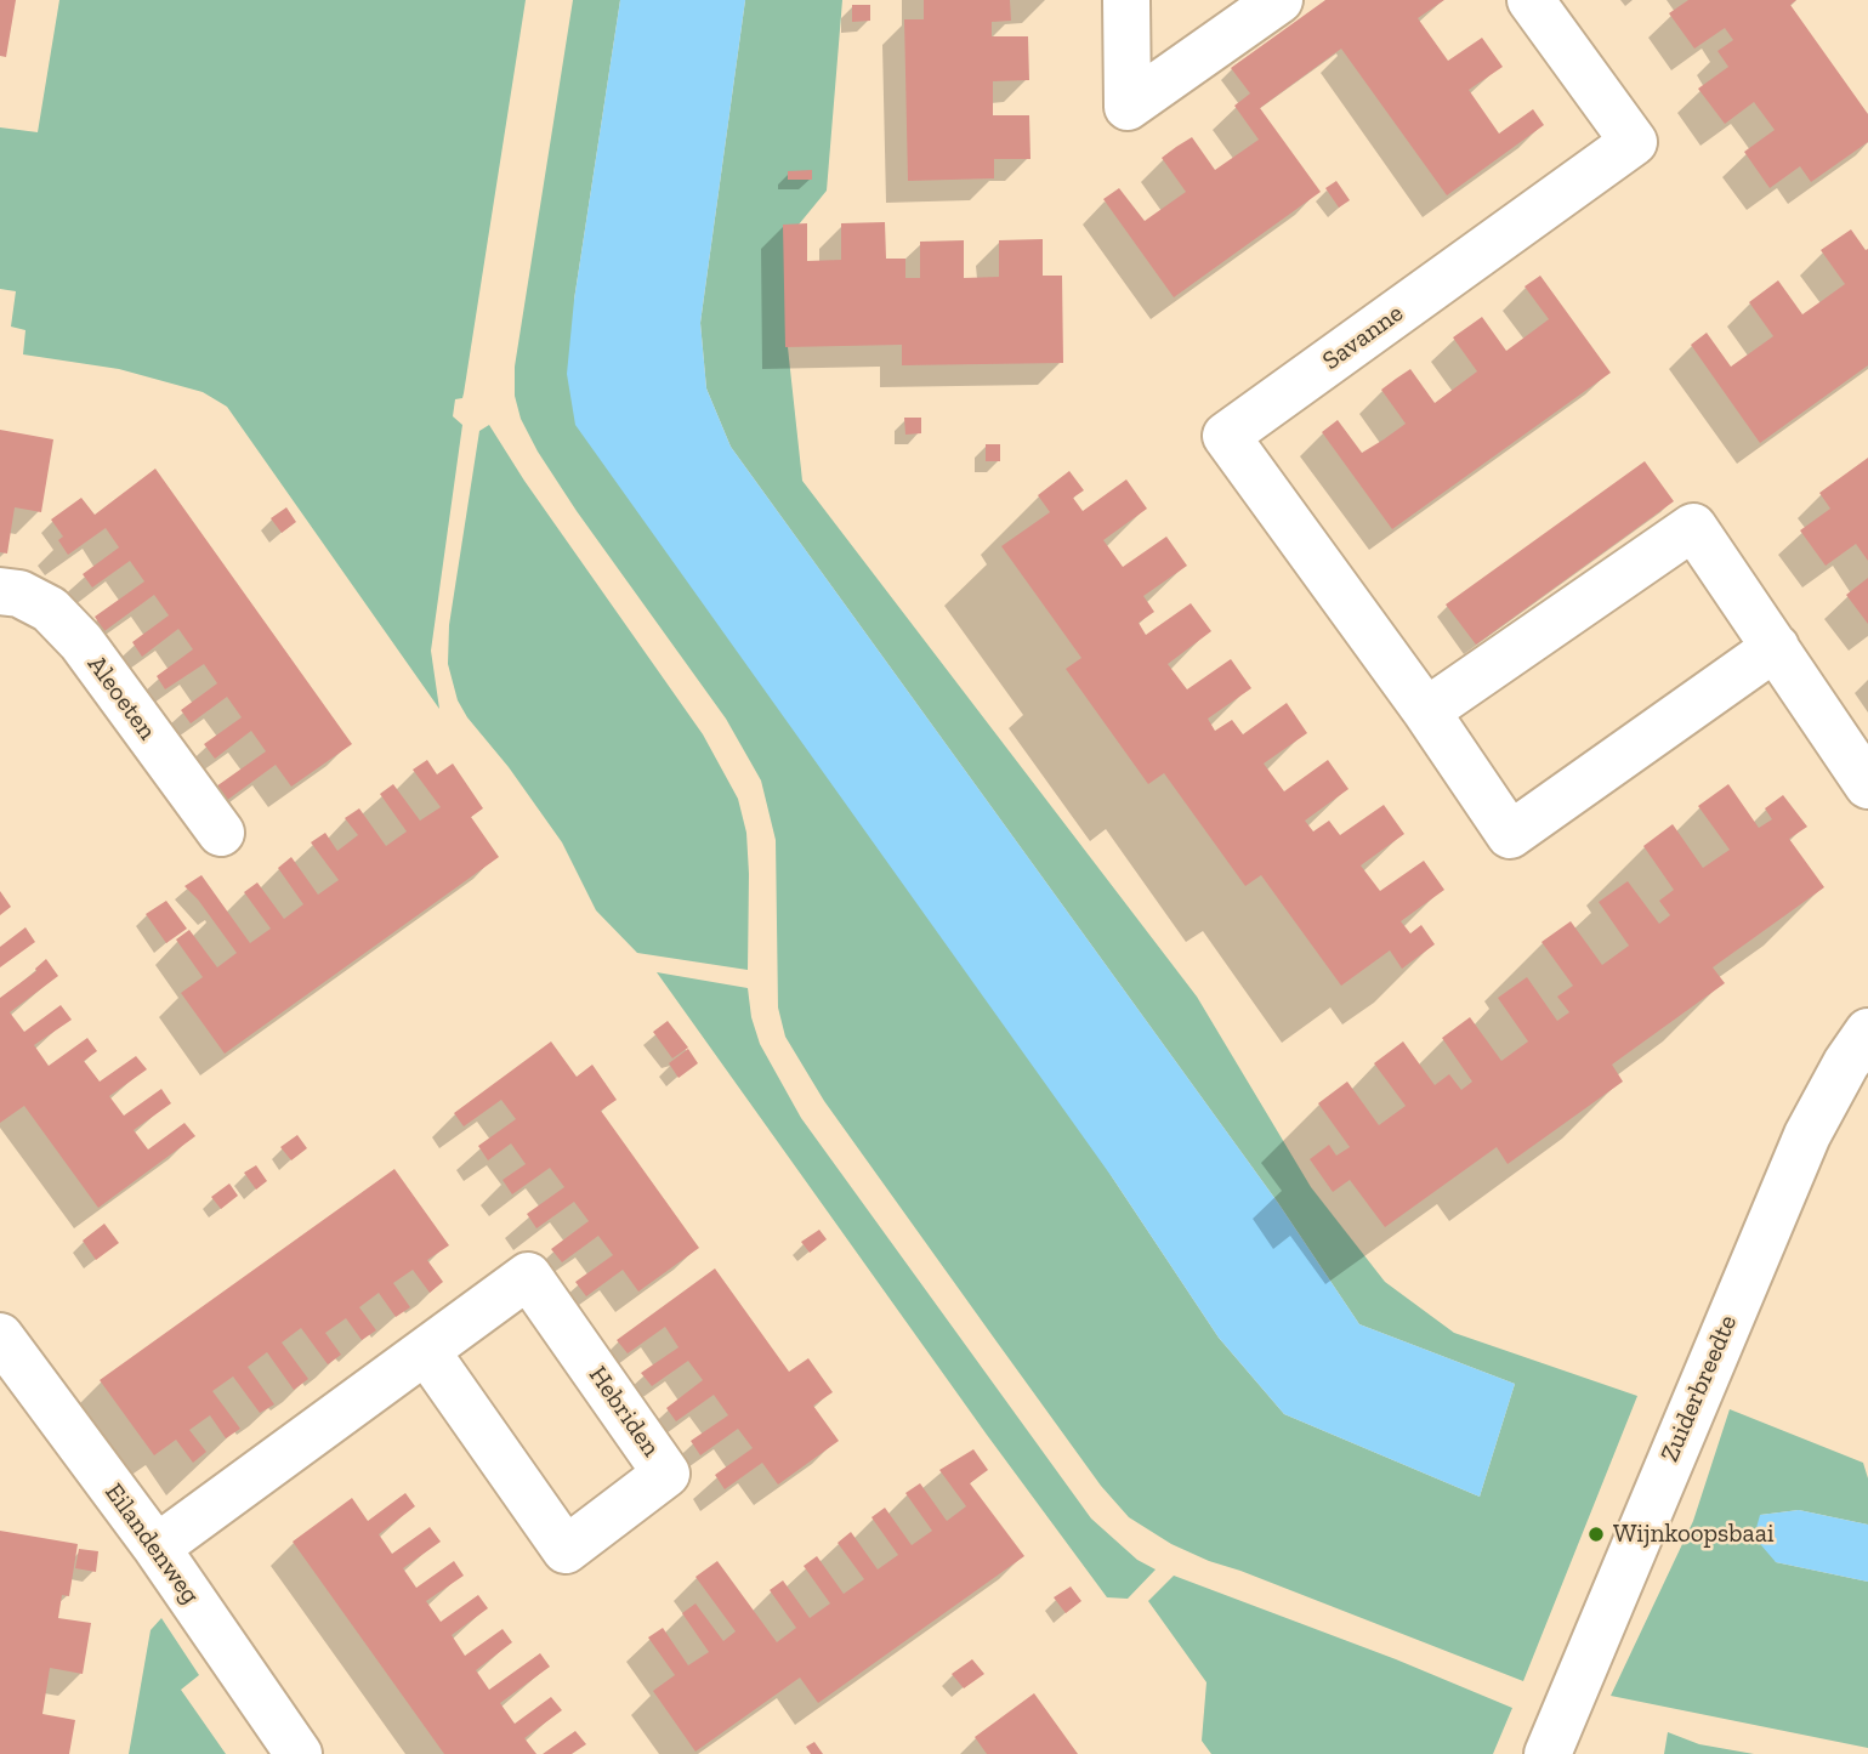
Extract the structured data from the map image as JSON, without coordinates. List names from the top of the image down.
{
  "streets": {
    "street": [
      "Savanne",
      "Aleoeten",
      "Zuiderbreedte",
      "Hebriden",
      "Eilandenweg"
    ]
  },
  "crossings": [
    ["Hebriden", "Eilandenweg"]
  ],
  "places": ["Wijnkoopsbaai"]
}
